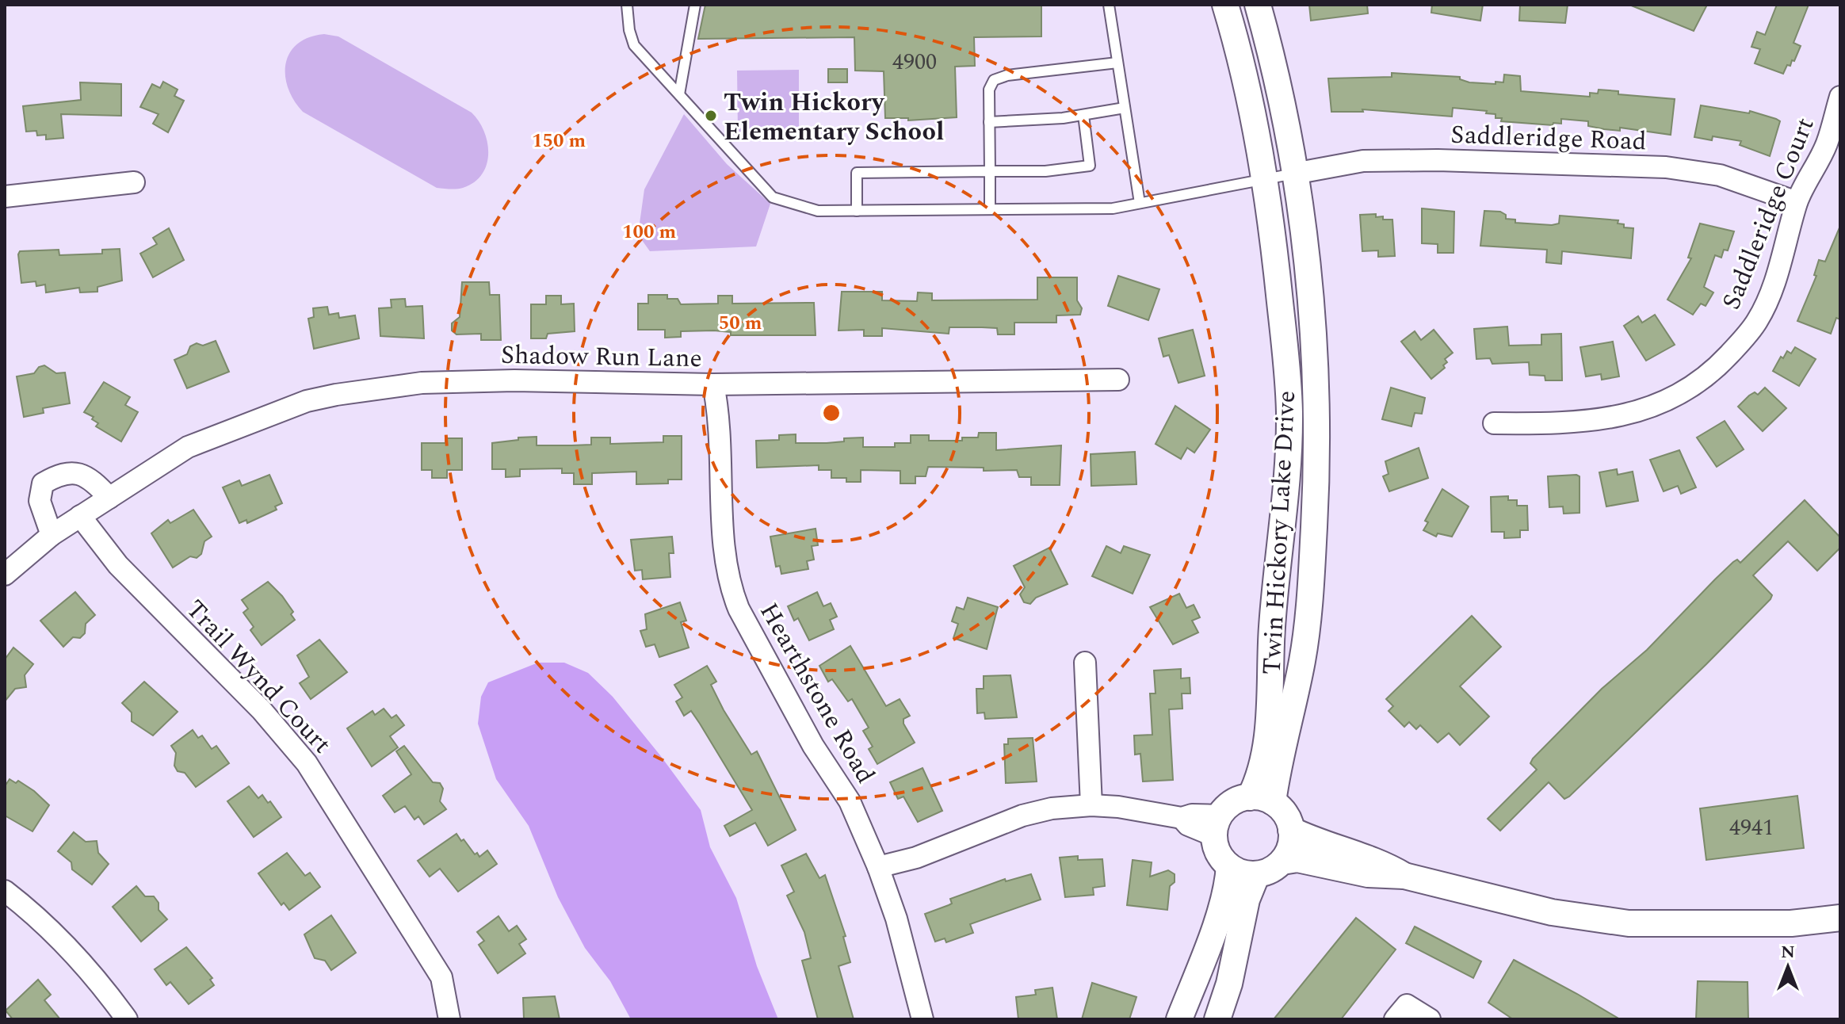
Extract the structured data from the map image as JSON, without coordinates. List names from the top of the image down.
{
  "streets": {
    "street": [
      "Saddleridge Road",
      "Saddleridge Court",
      "Shadow Run Lane",
      "Twin Hickory Lake Drive",
      "Trail Wynd Court",
      "Hearthstone Road"
    ]
  },
  "crossings": [
    ["Saddleridge Road", "Saddleridge Court"],
    ["Saddleridge Road", "Twin Hickory Lake Drive"],
    ["Shadow Run Lane", "Trail Wynd Court"],
    ["Shadow Run Lane", "Hearthstone Road"]
  ],
  "places": ["Twin Hickory Elementary School"],
  "house_numbers": ["4900", "4941"],
  "north": "top",
  "rings": ["150 m", "100 m", "50 m"]
}
